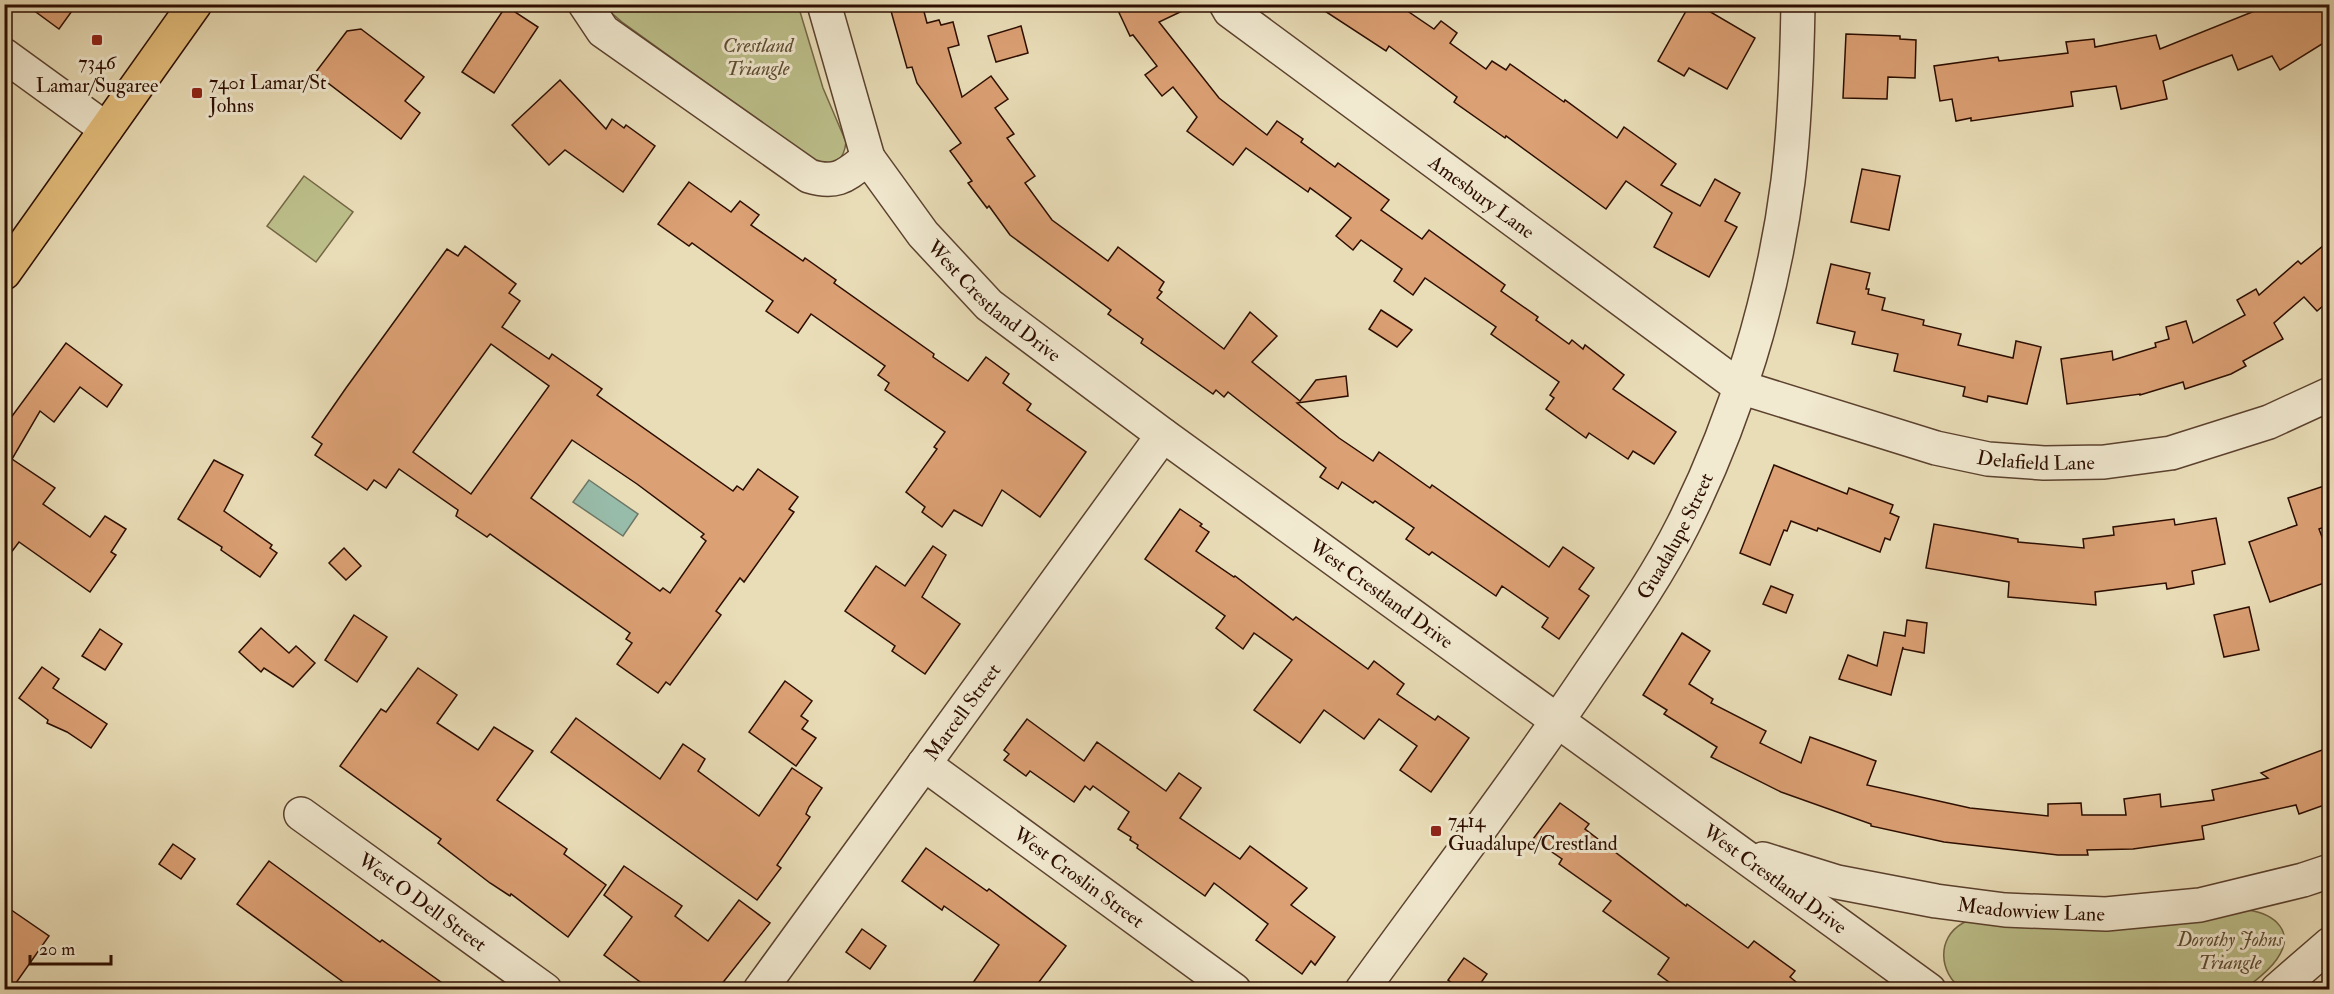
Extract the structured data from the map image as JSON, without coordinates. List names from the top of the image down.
{
  "streets": {
    "street": [
      "Amesbury Lane",
      "West Crestland Drive",
      "Delafield Lane",
      "Guadalupe Street",
      "Marcell Street",
      "West Croslin Street",
      "West O Dell Street",
      "Meadowview Lane"
    ]
  },
  "crossings": [
    ["Amesbury Lane", "Delafield Lane"],
    ["Amesbury Lane", "Guadalupe Street"],
    ["West Crestland Drive", "Guadalupe Street"],
    ["West Crestland Drive", "Marcell Street"],
    ["West Crestland Drive", "Meadowview Lane"],
    ["Delafield Lane", "Guadalupe Street"],
    ["Marcell Street", "West Croslin Street"]
  ],
  "parks": ["Crestland Triangle", "Dorothy Johns Triangle"],
  "places": {
    "transit": ["7346 Lamar/Sugaree", "7401 Lamar/St Johns", "7414 Guadalupe/Crestland"]
  },
  "scale_bar": "20 m"
}
